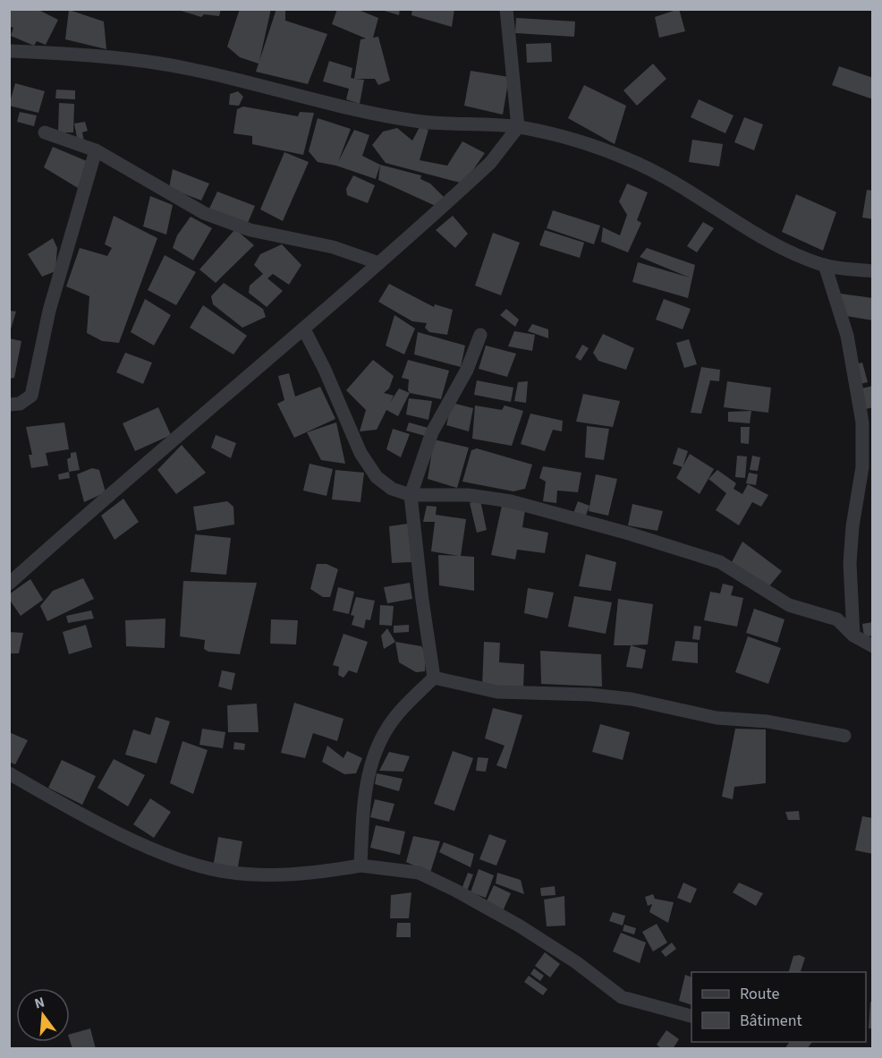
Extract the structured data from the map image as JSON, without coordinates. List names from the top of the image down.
{
  "legend": ["Route", "Bâtiment"],
  "north": "top"
}
